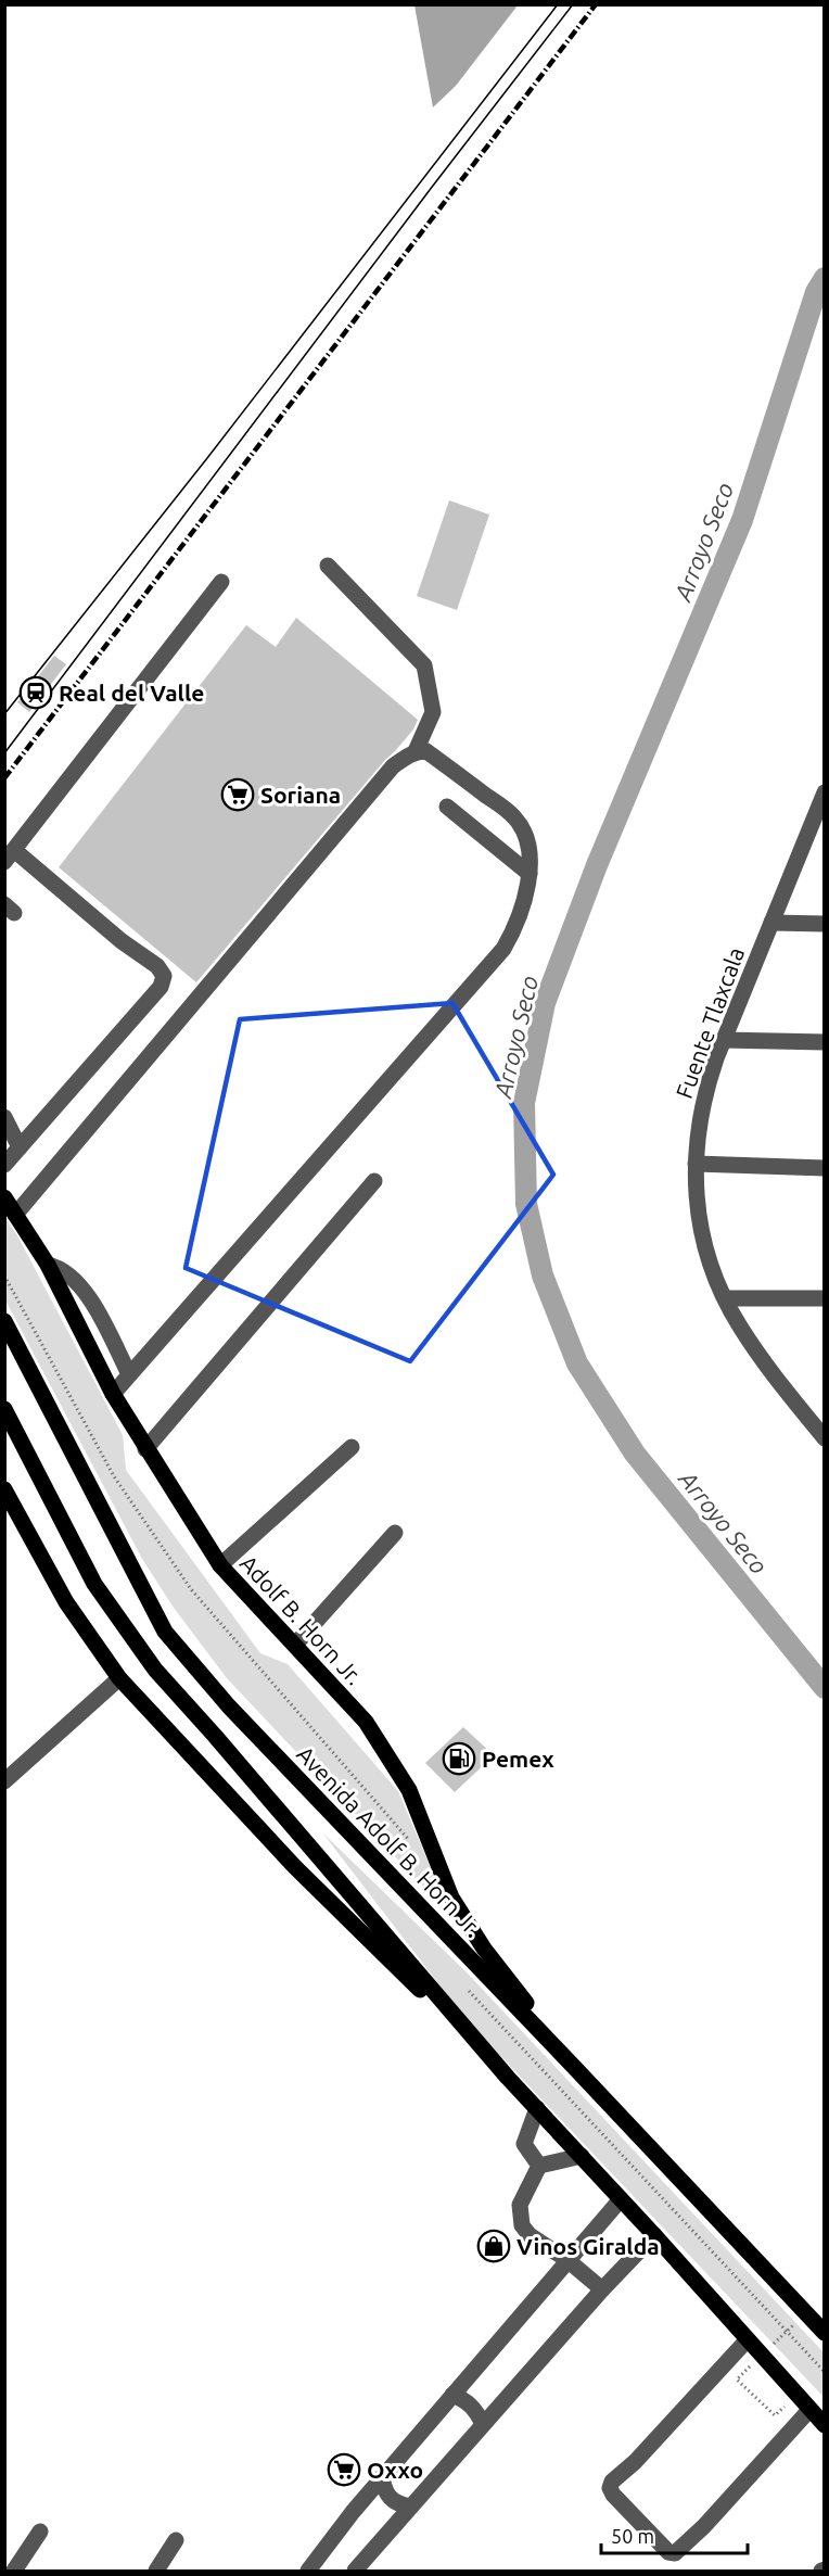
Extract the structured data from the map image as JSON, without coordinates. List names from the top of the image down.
{
  "streets": {
    "main road": ["Adolf B. Horn Jr.", "Avenida Adolf B. Horn Jr."],
    "street": ["Fuente Tlaxcala"]
  },
  "crossings": [
    ["Adolf B. Horn Jr.", "Avenida Adolf B. Horn Jr."]
  ],
  "water": ["Arroyo Seco"],
  "places": {
    "station": ["Real del Valle"],
    "supermarket": ["Soriana", "Oxxo"],
    "fuel station": ["Pemex"],
    "shop": ["Vinos Giralda"]
  },
  "scale_bar": "50 m"
}
